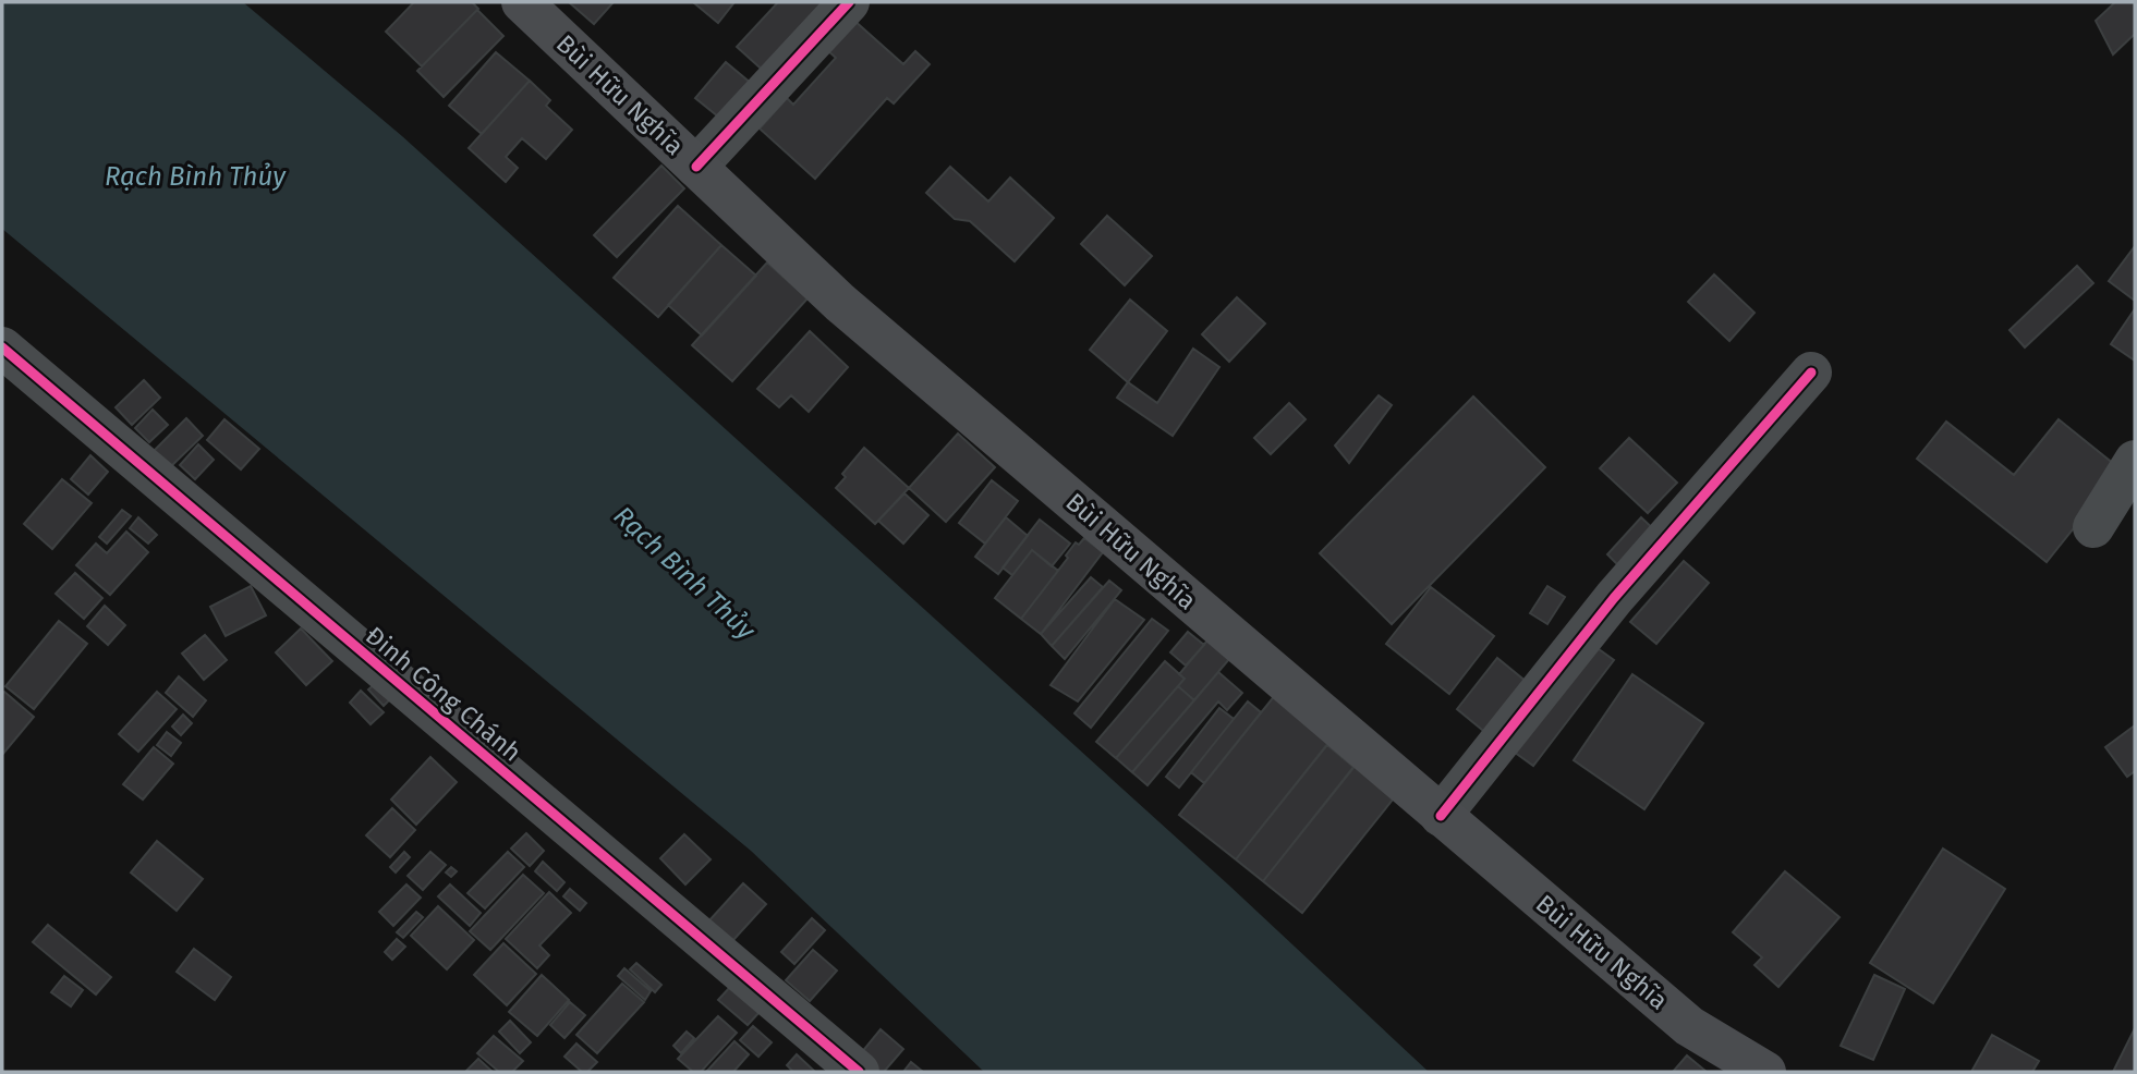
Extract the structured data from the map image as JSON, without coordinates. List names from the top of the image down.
{
  "streets": {
    "main road": ["Bùi Hữu Nghĩa"],
    "street": ["Đinh Công Chánh"]
  },
  "water": ["Rạch Bình Thủy"]
}
